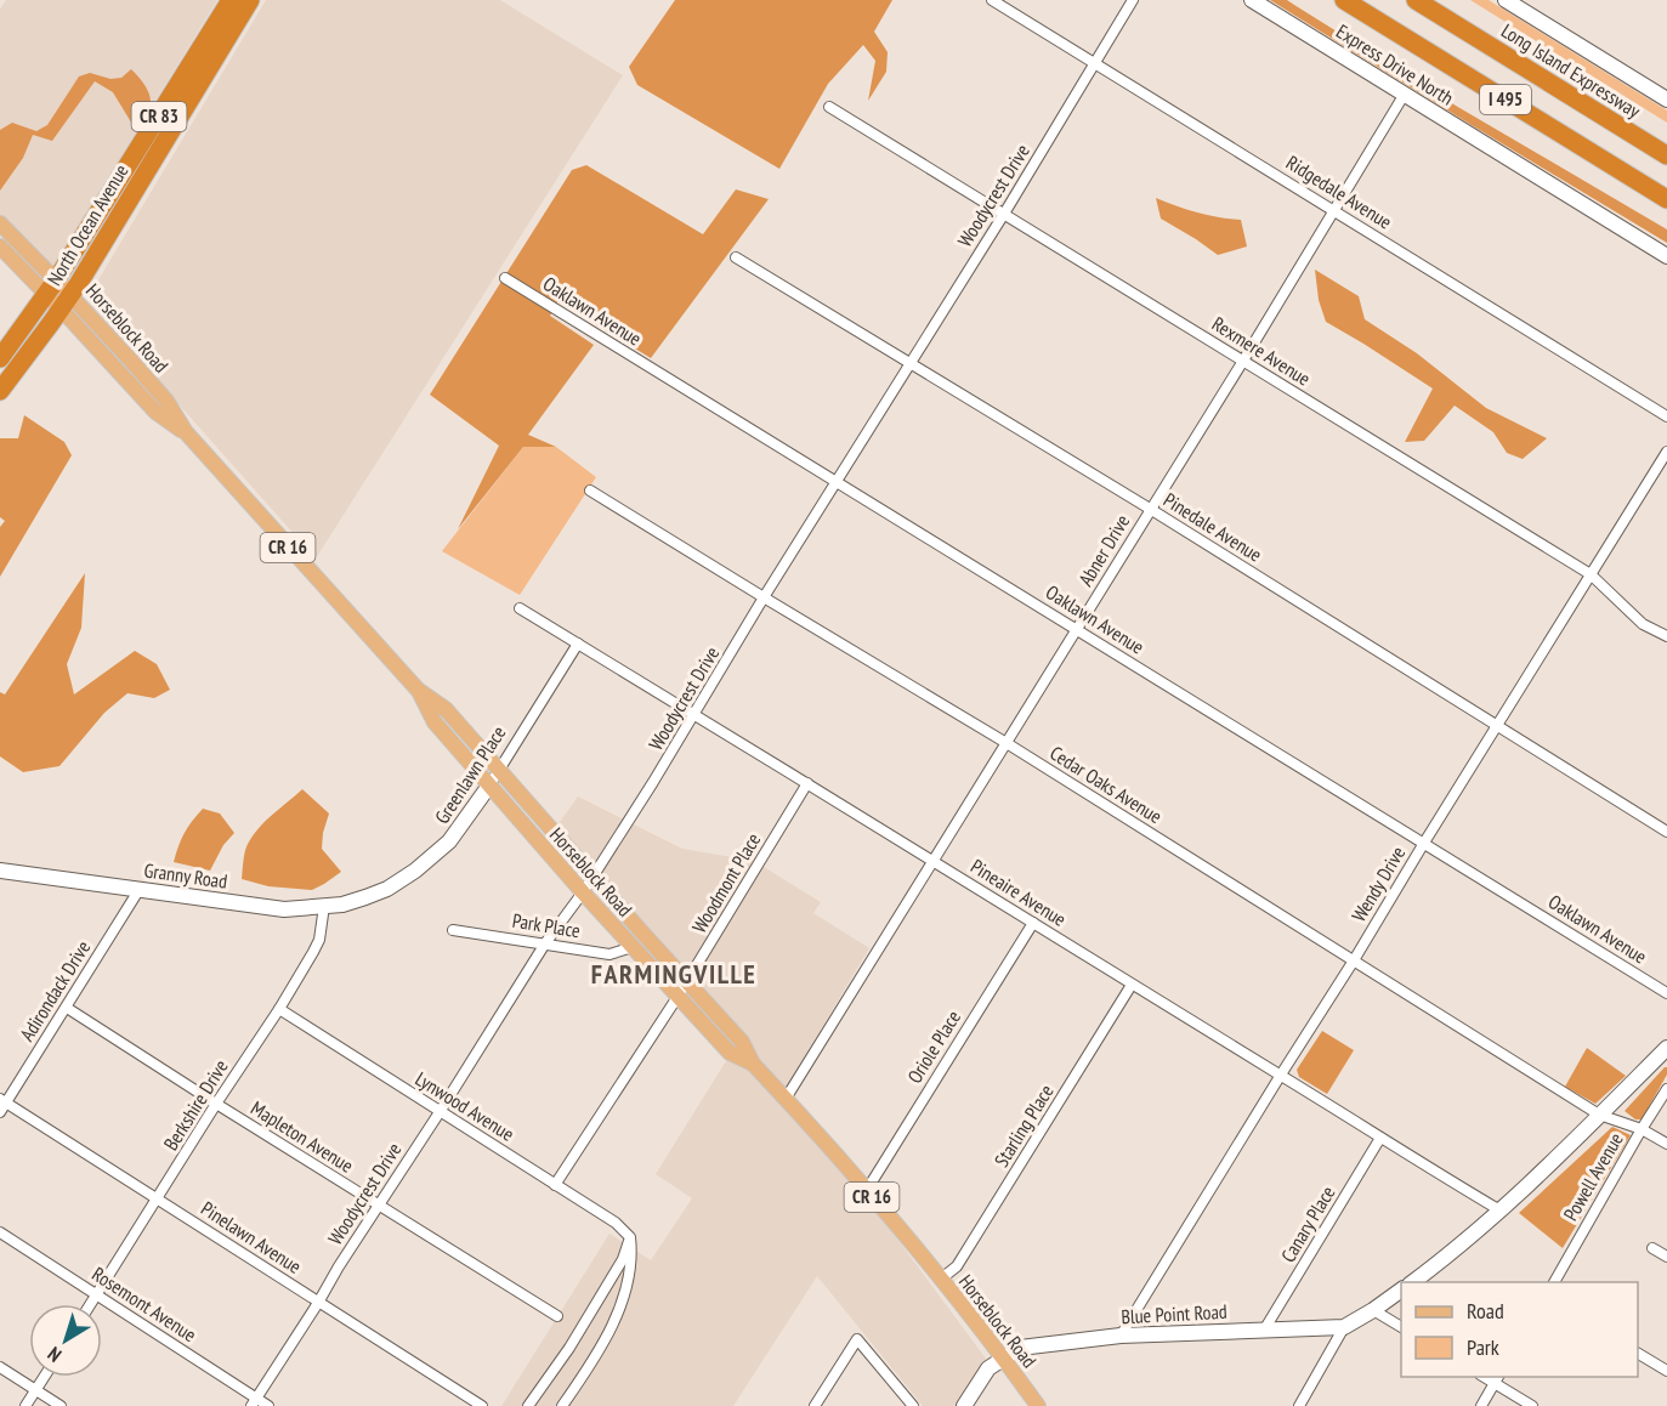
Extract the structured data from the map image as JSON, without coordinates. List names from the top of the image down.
{
  "streets": {
    "highway": [
      "Long Island Expressway",
      "I 495",
      "CR 83",
      "North Ocean Avenue"
    ],
    "main road": ["Horseblock Road", "CR 16"],
    "street": [
      "Express Drive North",
      "Ridgedale Avenue",
      "Woodycrest Drive",
      "Oaklawn Avenue",
      "Rexmere Avenue",
      "Pinedale Avenue",
      "Abner Drive",
      "Greenlawn Place",
      "Cedar Oaks Avenue",
      "Granny Road",
      "Woodmont Place",
      "Wendy Drive",
      "Pineaire Avenue",
      "Park Place",
      "Adirondack Drive",
      "Oriole Place",
      "Berkshire Drive",
      "Lynwood Avenue",
      "Starling Place",
      "Mapleton Avenue",
      "Powell Avenue",
      "Canary Place",
      "Pinelawn Avenue",
      "Rosemont Avenue",
      "Blue Point Road"
    ]
  },
  "crossings": [
    ["Express Drive North", "Abner Drive"],
    ["Ridgedale Avenue", "Woodycrest Drive"],
    ["Ridgedale Avenue", "Abner Drive"],
    ["Woodycrest Drive", "Oaklawn Avenue"],
    ["Woodycrest Drive", "Horseblock Road"],
    ["Woodycrest Drive", "Rexmere Avenue"],
    ["Woodycrest Drive", "Pinedale Avenue"],
    ["Woodycrest Drive", "Cedar Oaks Avenue"],
    ["Woodycrest Drive", "Pineaire Avenue"],
    ["Woodycrest Drive", "Park Place"],
    ["Woodycrest Drive", "Lynwood Avenue"],
    ["Woodycrest Drive", "Mapleton Avenue"],
    ["Woodycrest Drive", "Pinelawn Avenue"],
    ["Woodycrest Drive", "Rosemont Avenue"],
    ["North Ocean Avenue", "Horseblock Road"],
    ["Oaklawn Avenue", "Abner Drive"],
    ["Oaklawn Avenue", "Wendy Drive"],
    ["Horseblock Road", "Abner Drive"],
    ["Horseblock Road", "Greenlawn Place"],
    ["Horseblock Road", "Woodmont Place"],
    ["Horseblock Road", "Park Place"],
    ["Horseblock Road", "Oriole Place"],
    ["Horseblock Road", "Starling Place"],
    ["Horseblock Road", "Blue Point Road"],
    ["Rexmere Avenue", "Abner Drive"],
    ["Rexmere Avenue", "Wendy Drive"],
    ["Pinedale Avenue", "Abner Drive"],
    ["Pinedale Avenue", "Wendy Drive"],
    ["Abner Drive", "Cedar Oaks Avenue"],
    ["Abner Drive", "Pineaire Avenue"],
    ["Greenlawn Place", "Granny Road"],
    ["Greenlawn Place", "Pineaire Avenue"],
    ["Cedar Oaks Avenue", "Wendy Drive"],
    ["Cedar Oaks Avenue", "Powell Avenue"],
    ["Granny Road", "Adirondack Drive"],
    ["Granny Road", "Berkshire Drive"],
    ["Woodmont Place", "Pineaire Avenue"],
    ["Woodmont Place", "Lynwood Avenue"],
    ["Wendy Drive", "Pineaire Avenue"],
    ["Wendy Drive", "Blue Point Road"],
    ["Pineaire Avenue", "Oriole Place"],
    ["Pineaire Avenue", "Starling Place"],
    ["Pineaire Avenue", "Canary Place"],
    ["Adirondack Drive", "Mapleton Avenue"],
    ["Adirondack Drive", "Pinelawn Avenue"],
    ["Berkshire Drive", "Lynwood Avenue"],
    ["Berkshire Drive", "Mapleton Avenue"],
    ["Berkshire Drive", "Pinelawn Avenue"],
    ["Berkshire Drive", "Rosemont Avenue"],
    ["Canary Place", "Blue Point Road"]
  ],
  "districts": ["FARMINGVILLE"],
  "legend": ["Road", "Park"],
  "north": "bottom left"
}
